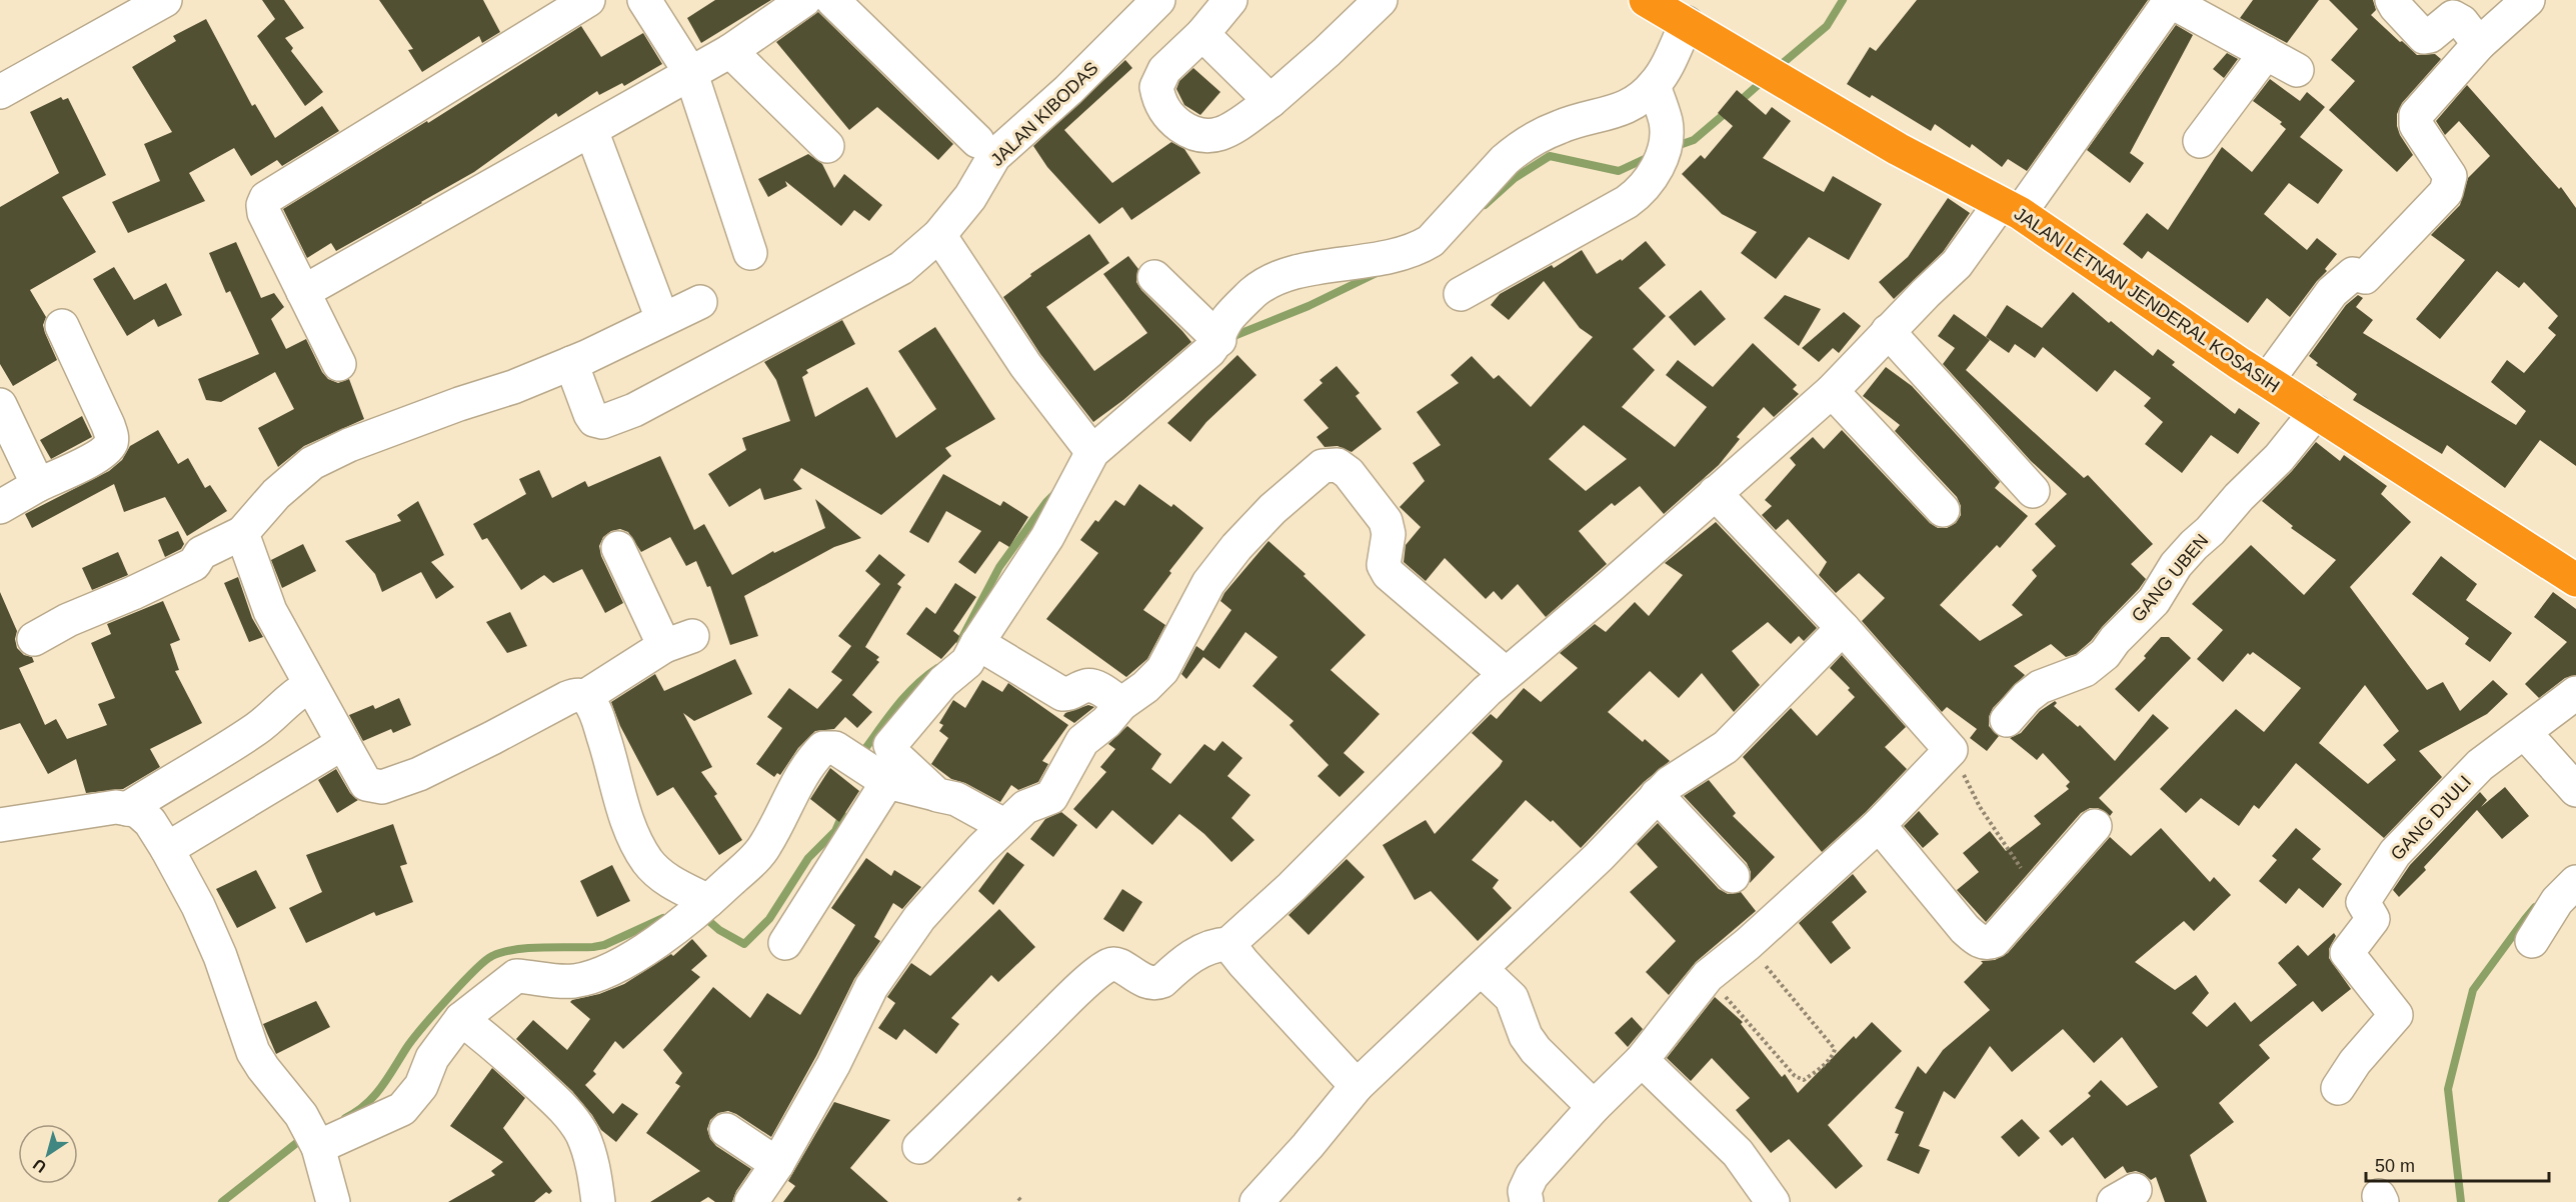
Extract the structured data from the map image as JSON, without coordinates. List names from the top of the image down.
{
  "streets": {
    "highway": ["JALAN LETNAN JENDERAL KOSASIH"],
    "street": ["JALAN KIBODAS", "GANG UBEN", "GANG DJULI"]
  },
  "crossings": [
    ["JALAN LETNAN JENDERAL KOSASIH", "GANG UBEN"]
  ],
  "scale_bar": "50 m",
  "north": "bottom left"
}
